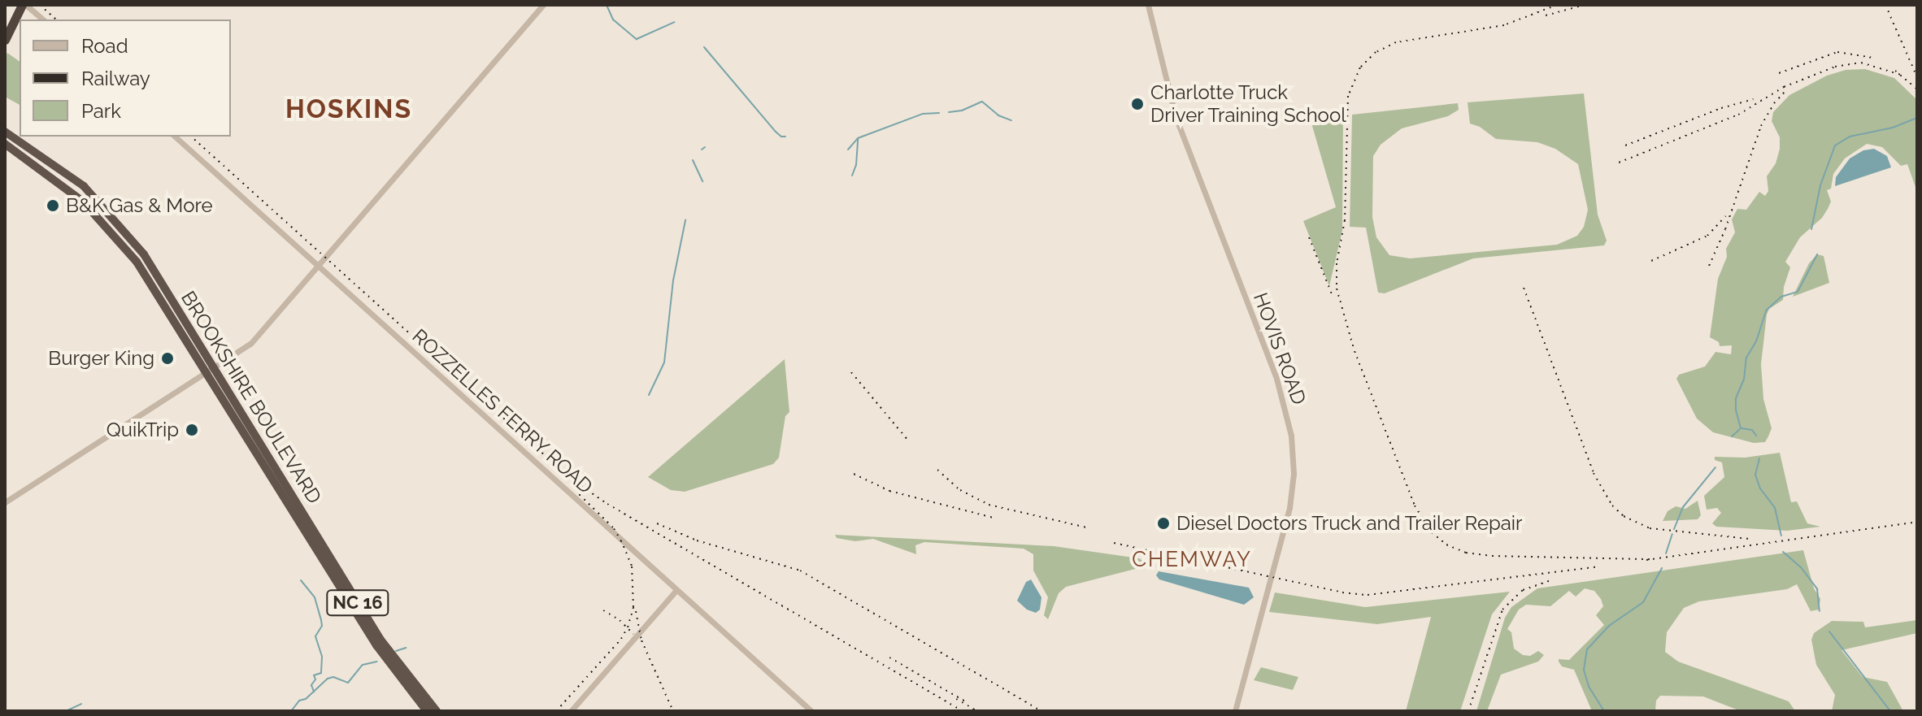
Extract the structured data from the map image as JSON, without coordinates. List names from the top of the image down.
{
  "streets": {
    "highway": ["BROOKSHIRE BOULEVARD", "NC 16"],
    "street": ["HOVIS ROAD", "ROZZELLES FERRY ROAD"]
  },
  "districts": ["HOSKINS", "CHEMWAY"],
  "places": [
    "Charlotte Truck Driver Training School",
    "B&K Gas & More",
    "Burger King",
    "QuikTrip",
    "Diesel Doctors Truck and Trailer Repair"
  ],
  "legend": ["Road", "Railway", "Park"]
}
